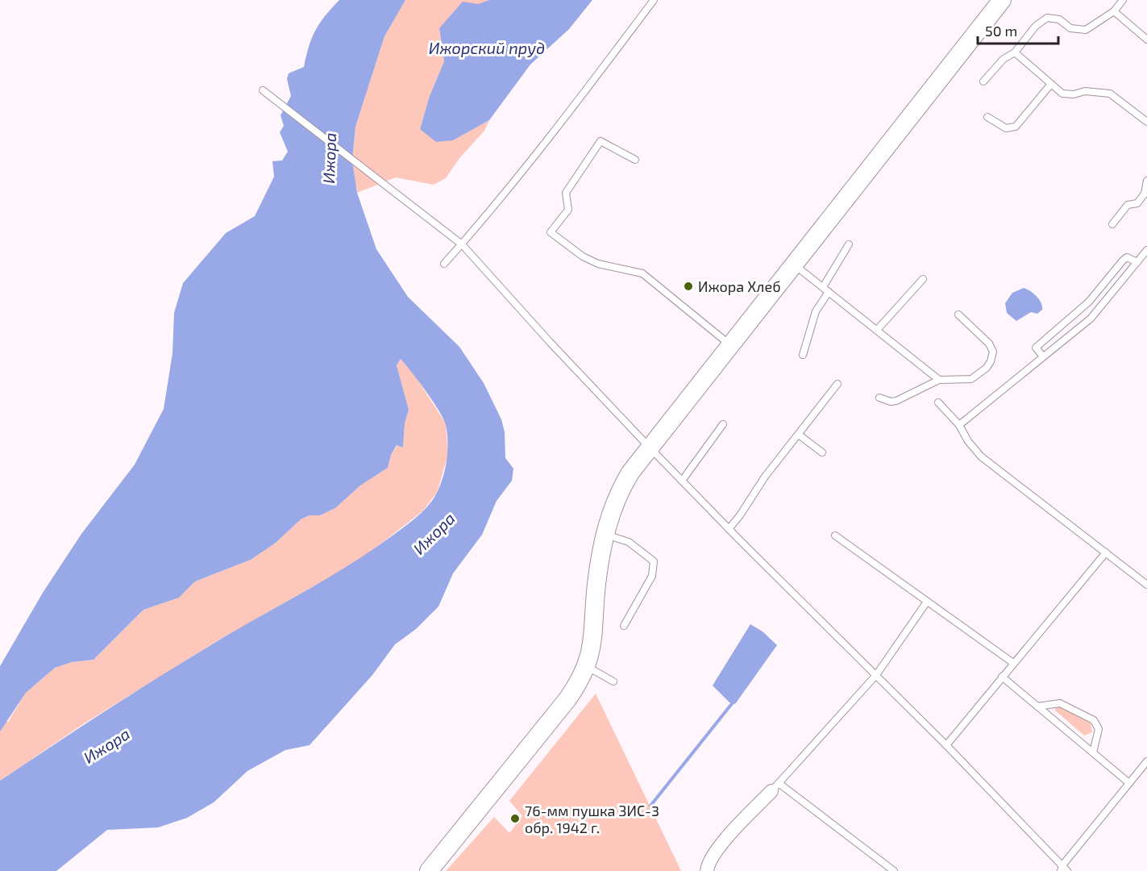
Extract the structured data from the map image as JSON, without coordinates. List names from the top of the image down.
{
  "water": ["Ижорский пруд", "Ижора"],
  "places": ["Ижора Хлеб", "76-мм пушка ЗИС-3 обр. 1942 г."],
  "scale_bar": "50 m"
}
